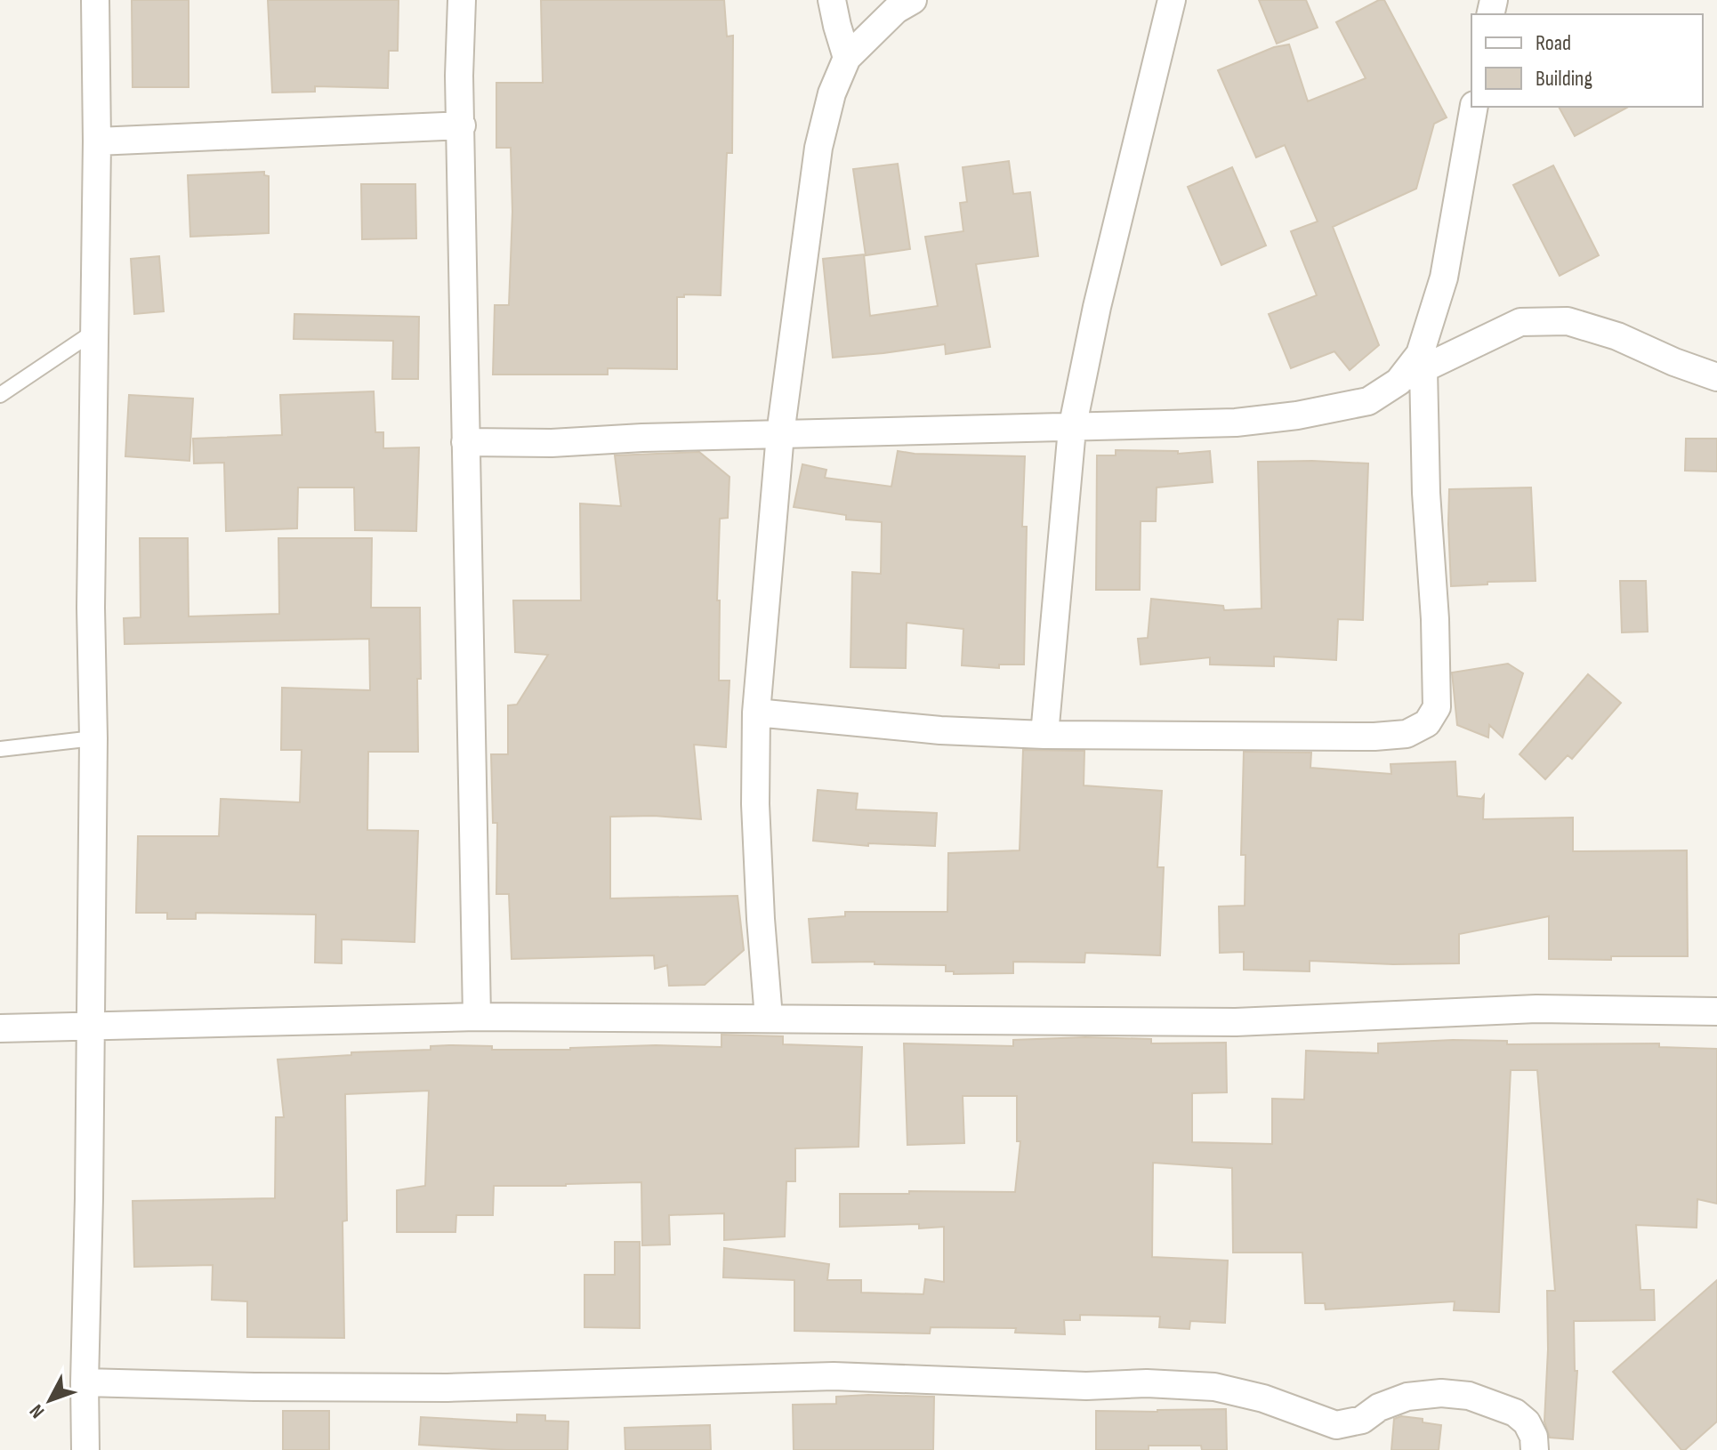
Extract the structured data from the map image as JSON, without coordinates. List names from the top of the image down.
{
  "legend": ["Road", "Building"],
  "north": "bottom left"
}
